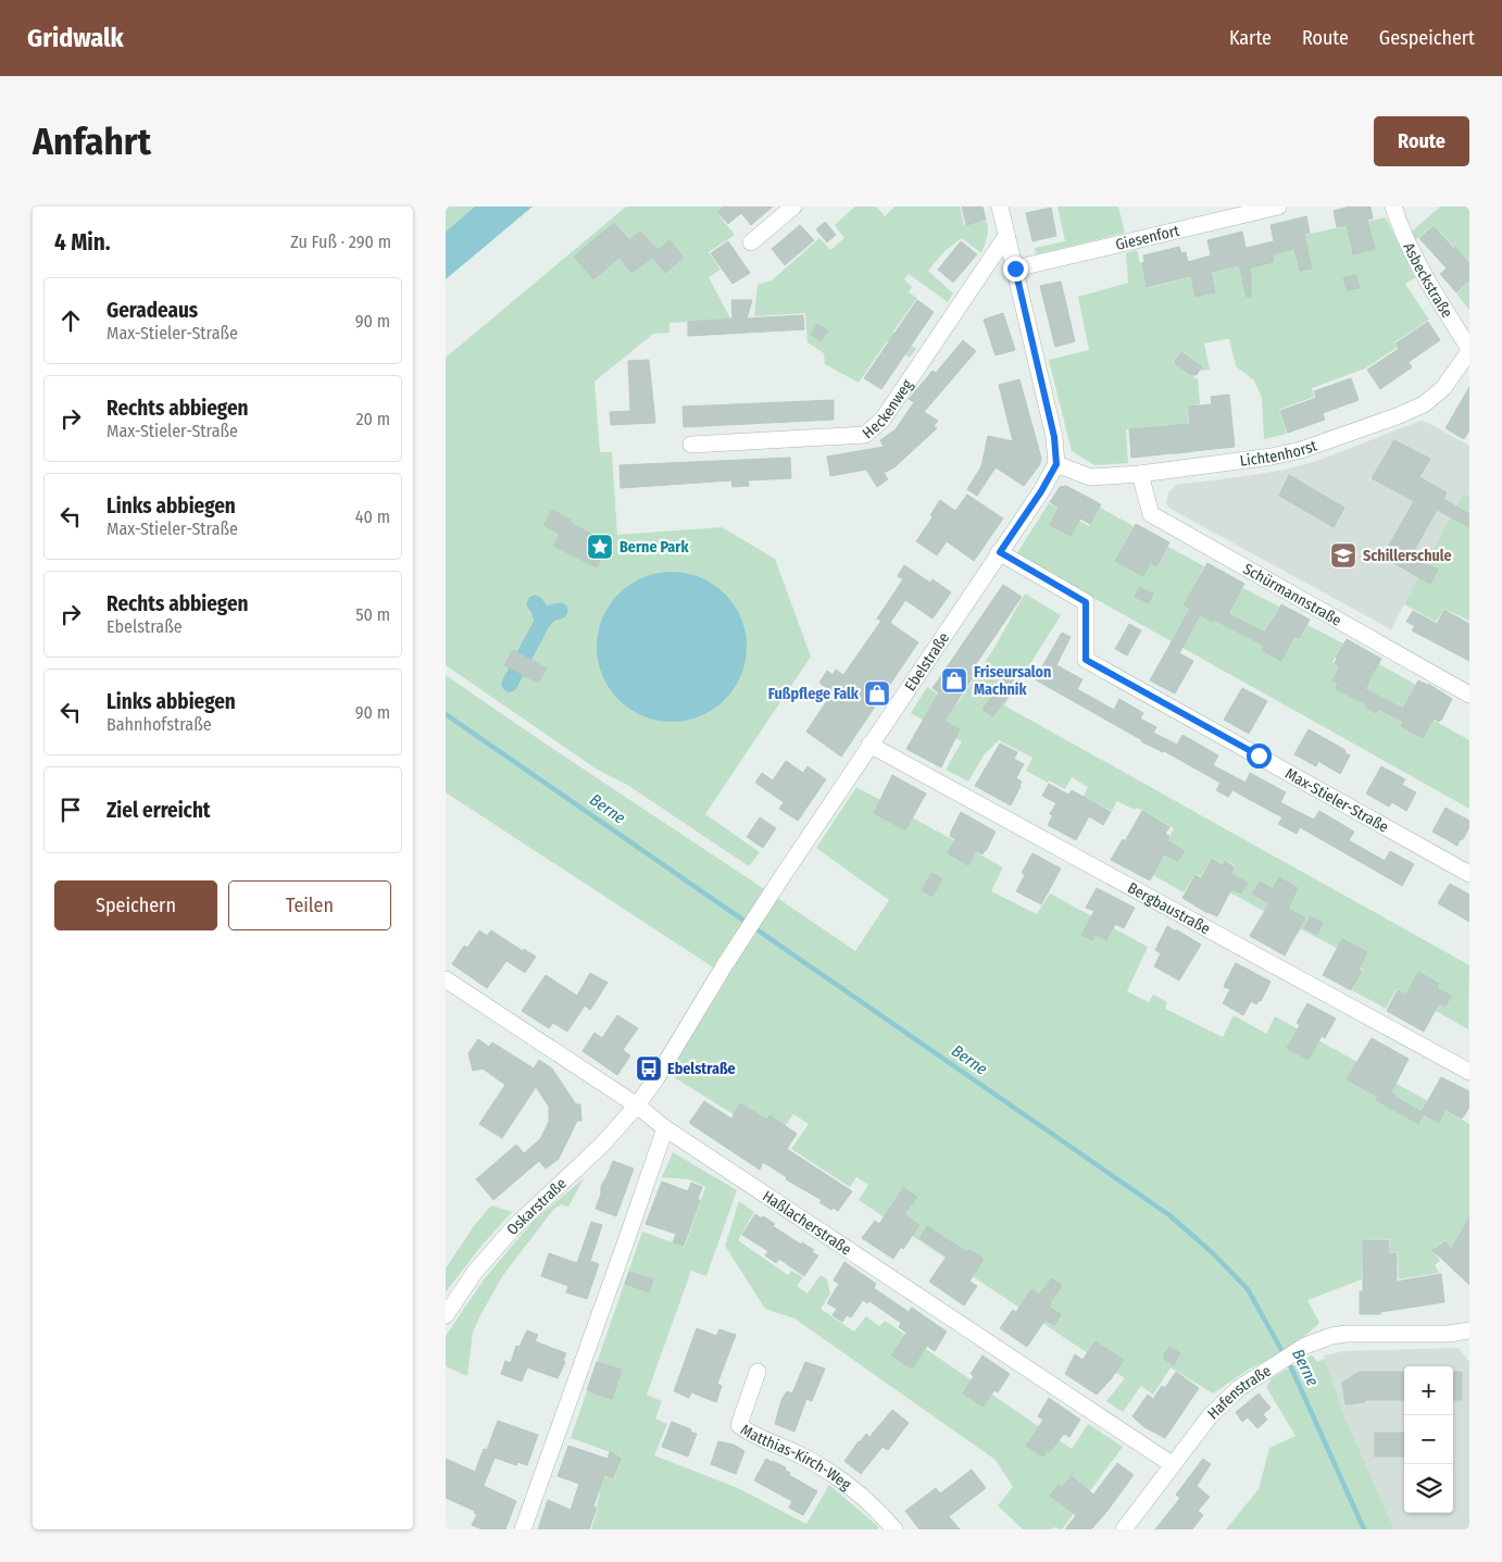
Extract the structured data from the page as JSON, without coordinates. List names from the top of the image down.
{
  "streets": {
    "street": [
      "Giesenfort",
      "Asbeckstraße",
      "Heckenweg",
      "Lichtenhorst",
      "Schürmannstraße",
      "Ebelstraße",
      "Max-Stieler-Straße",
      "Bergbaustraße",
      "Oskarstraße",
      "Haßlacherstraße",
      "Hafenstraße",
      "Matthias-Kirch-Weg"
    ]
  },
  "crossings": [
    ["Asbeckstraße", "Lichtenhorst"],
    ["Lichtenhorst", "Schürmannstraße"],
    ["Lichtenhorst", "Ebelstraße"],
    ["Ebelstraße", "Max-Stieler-Straße"],
    ["Ebelstraße", "Bergbaustraße"],
    ["Ebelstraße", "Oskarstraße"],
    ["Ebelstraße", "Haßlacherstraße"],
    ["Oskarstraße", "Haßlacherstraße"],
    ["Haßlacherstraße", "Hafenstraße"]
  ],
  "water": ["Berne"],
  "places": {
    "place": ["Berne Park"],
    "school or university": ["Schillerschule"],
    "shop": ["Friseursalon Machnik", "Fußpflege Falk"],
    "bus stop": ["Ebelstraße"]
  },
  "page": {
    "header": "Gridwalk",
    "nav": ["Karte", "Route", "Gespeichert"],
    "buttons": [
      "Route",
      ["Speichern", "Teilen"]
    ],
    "title": "Anfahrt",
    "heading": ["4 Min.", "Zu Fuß · 290 m"],
    "list": [
      ["Geradeaus", "Max-Stieler-Straße", "90 m"],
      ["Rechts abbiegen", "Max-Stieler-Straße", "20 m"],
      ["Links abbiegen", "Max-Stieler-Straße", "40 m"],
      ["Rechts abbiegen", "Ebelstraße", "50 m"],
      ["Links abbiegen", "Bahnhofstraße", "90 m"],
      "Ziel erreicht"
    ],
    "map_buttons": ["+", "−"]
  }
}
